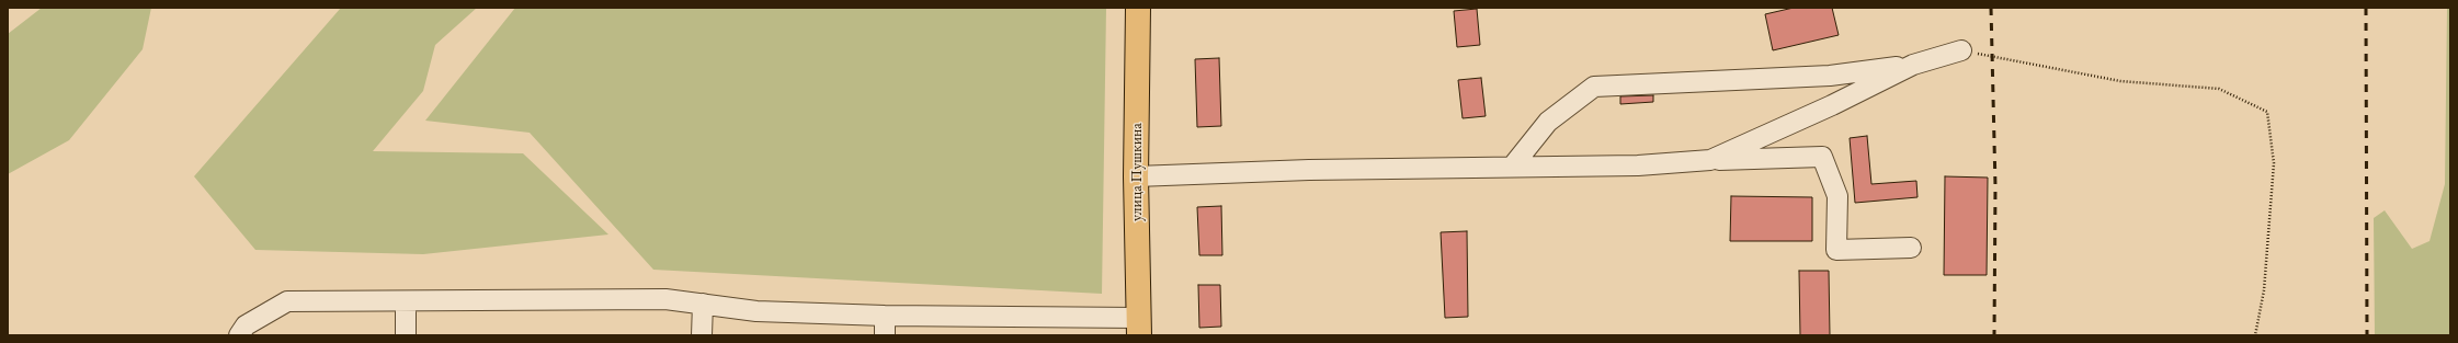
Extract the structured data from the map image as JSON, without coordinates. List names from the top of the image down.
{
  "streets": {
    "main road": ["улица Пушкина"]
  }
}
